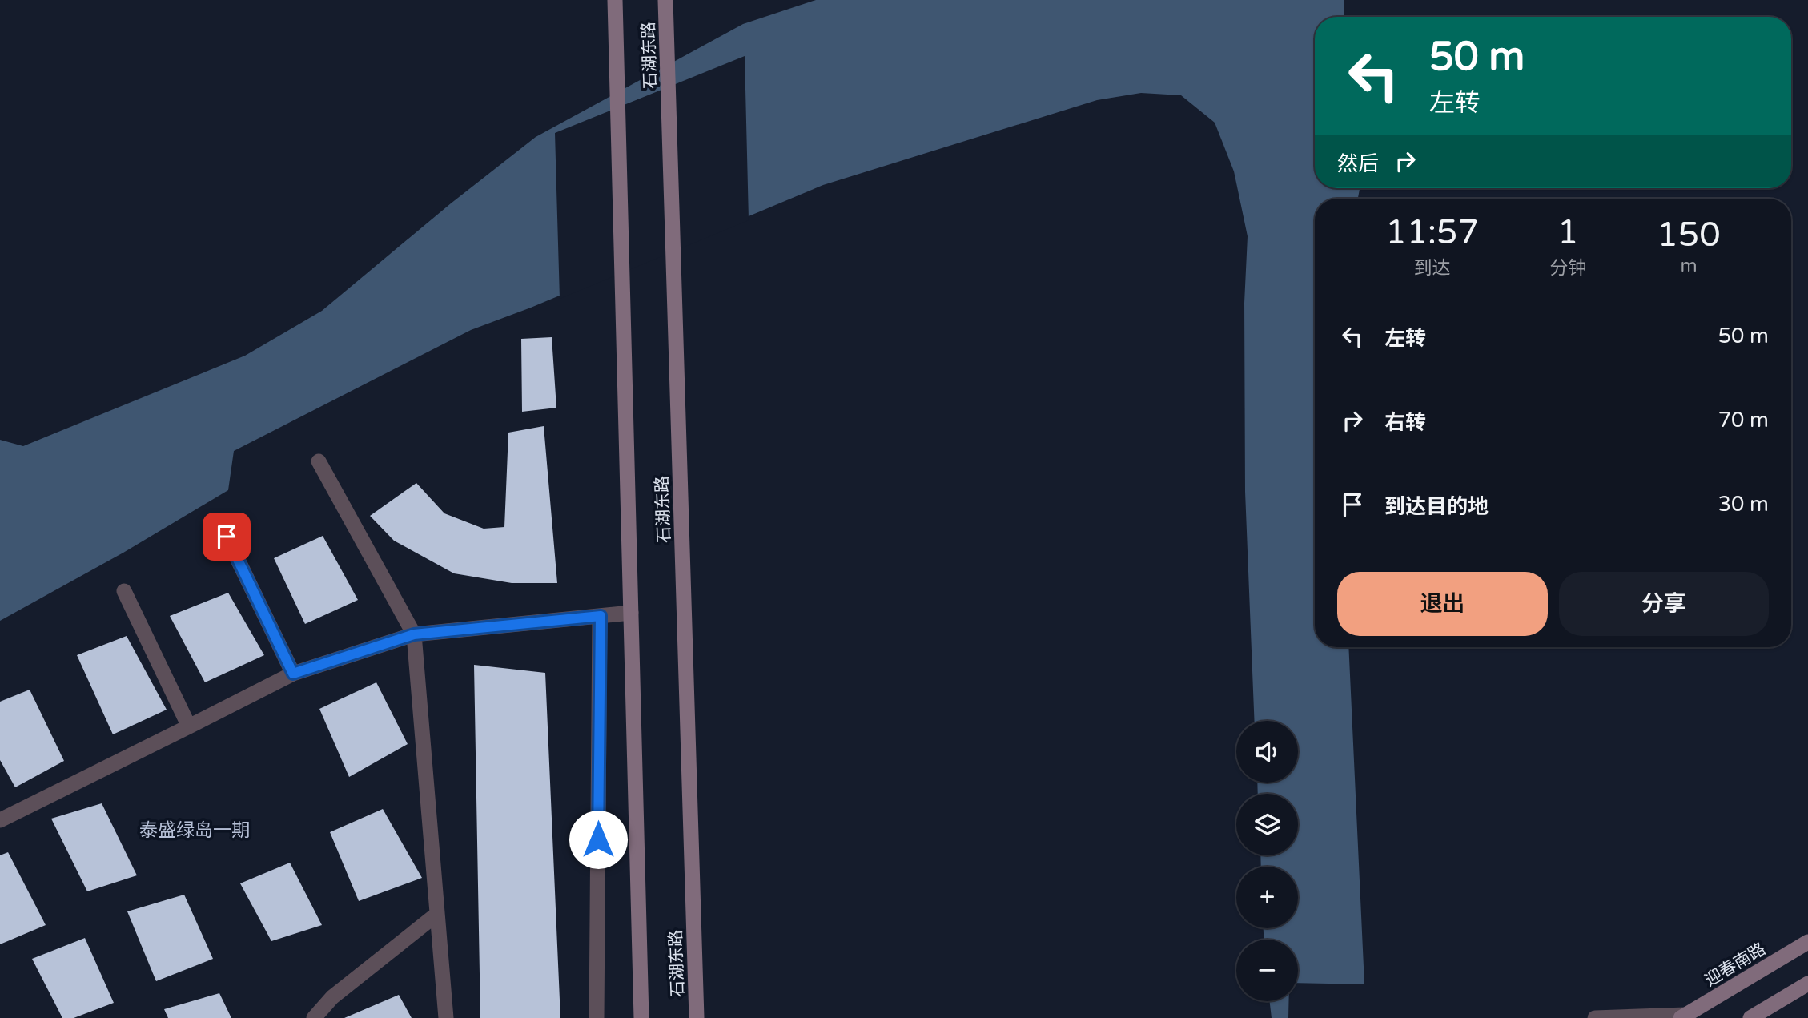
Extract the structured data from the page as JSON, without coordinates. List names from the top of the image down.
{
  "streets": {
    "main road": ["石湖东路", "迎春南路"]
  },
  "districts": ["泰盛绿岛一期"],
  "page": {
    "turn": ["50 m", "左转"],
    "then": "然后",
    "eta": [
      "11:57",
      "到达",
      "1",
      "分钟",
      "150",
      "m"
    ],
    "list": [
      {
        "name": "左转",
        "value": "50 m"
      },
      {
        "name": "右转",
        "value": "70 m"
      },
      {
        "name": "到达目的地",
        "value": "30 m"
      }
    ],
    "buttons": ["退出", "分享"],
    "map_buttons": ["+", "−"]
  }
}
